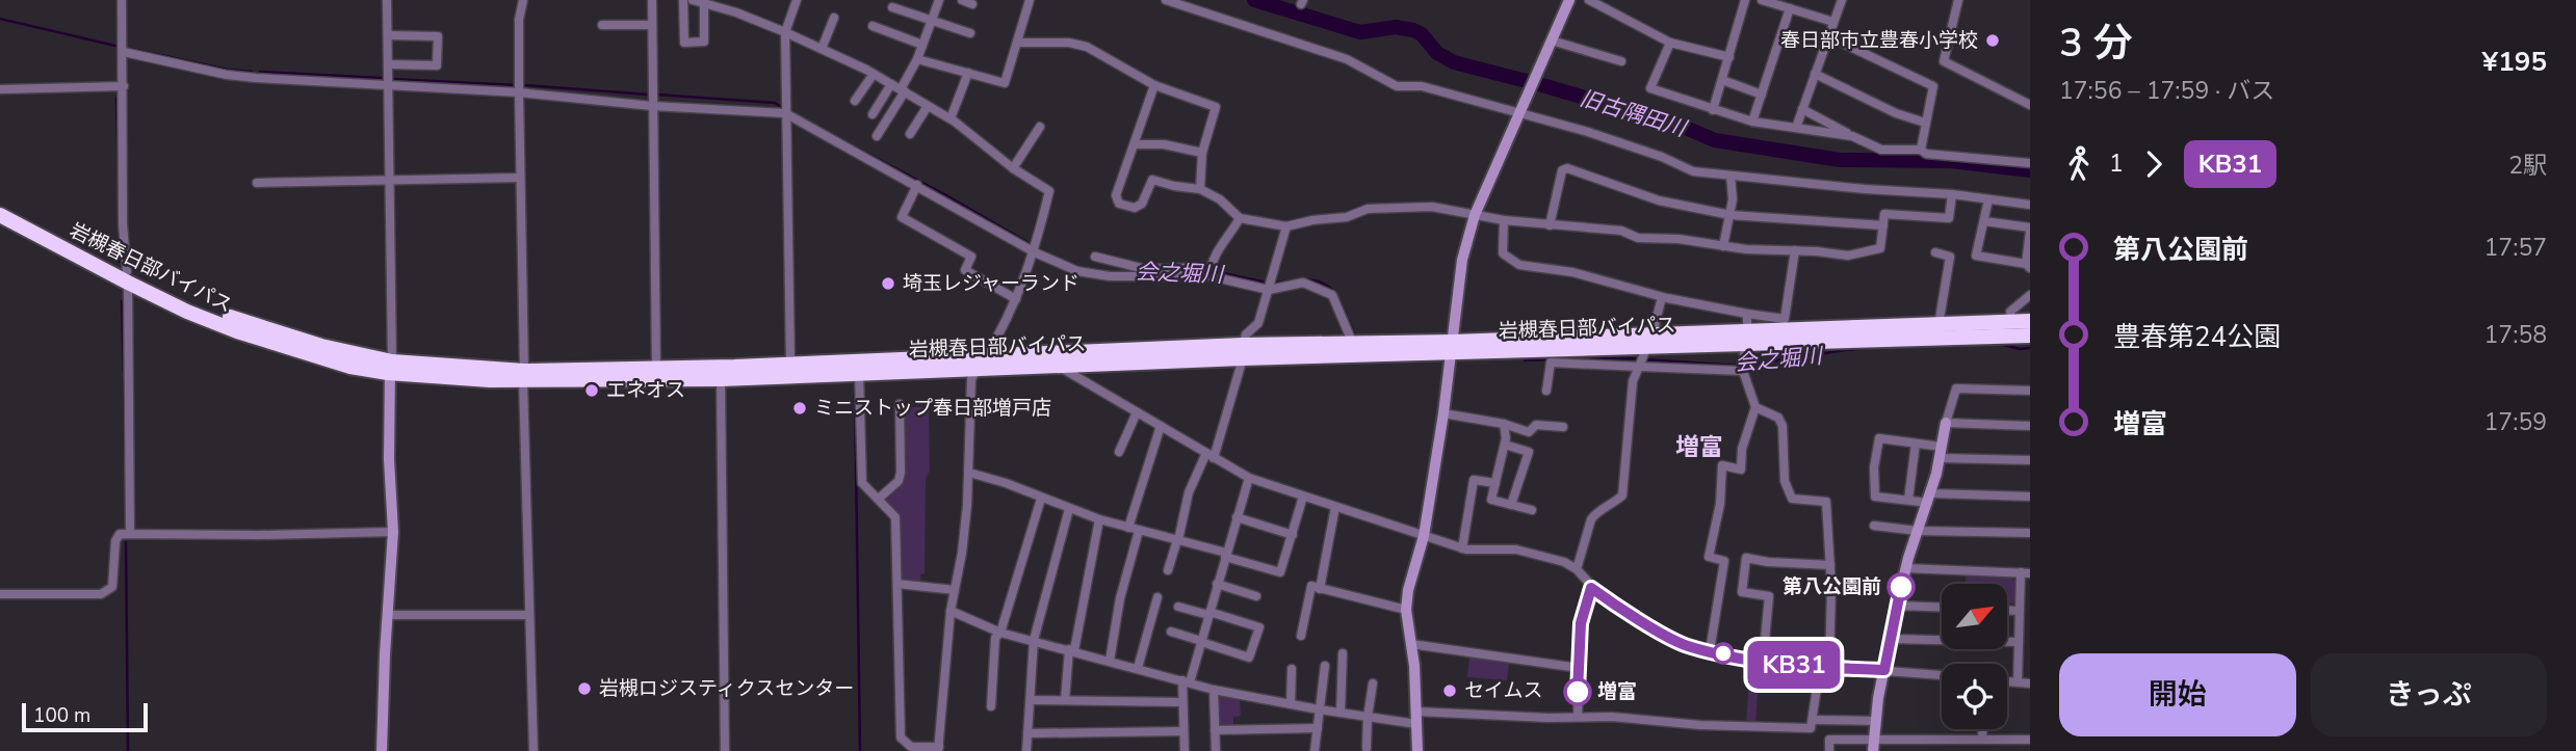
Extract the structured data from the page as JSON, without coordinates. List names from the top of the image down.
{
  "streets": {
    "highway": ["岩槻春日部バイパス"]
  },
  "districts": ["増富"],
  "water": ["旧古隅田川", "会之堀川"],
  "places": [
    "春日部市立豊春小学校",
    "埼玉レジャーランド",
    "エネオス",
    "ミニストップ春日部増戸店",
    "第八公園前",
    "岩槻ロジスティクスセンター",
    "セイムス",
    "増富"
  ],
  "lines": ["bus line KB31"],
  "scale_bar": "100 m",
  "north": "top right",
  "page": {
    "on_map": "KB31",
    "heading": ["3 分", "17:56 – 17:59 · バス", "¥195"],
    "legs": ["1", "KB31", "2駅"],
    "list": [
      {
        "name": "第八公園前",
        "value": "17:57"
      },
      {
        "name": "豊春第24公園",
        "value": "17:58"
      },
      {
        "name": "増富",
        "value": "17:59"
      }
    ],
    "buttons": ["開始", "きっぷ"],
    "scale": "100 m"
  }
}
